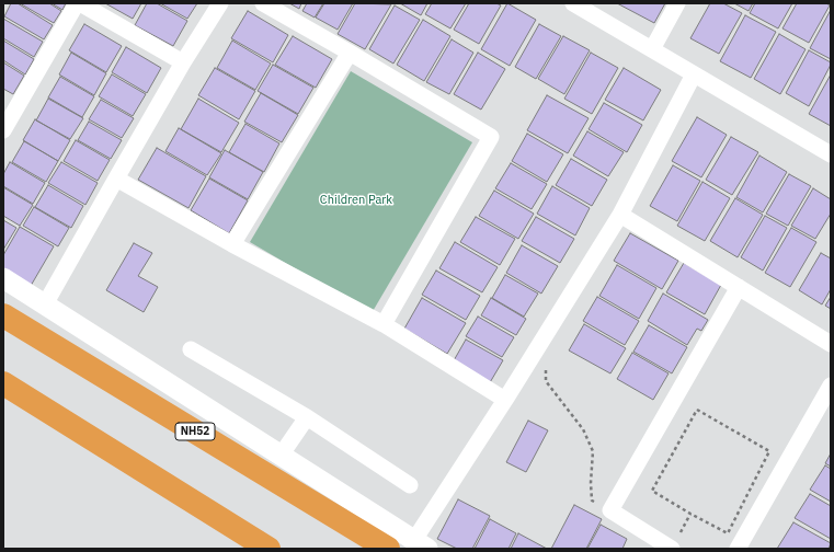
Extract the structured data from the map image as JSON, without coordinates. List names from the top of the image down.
{
  "streets": {
    "highway": ["NH52"]
  },
  "parks": ["Children Park"]
}
